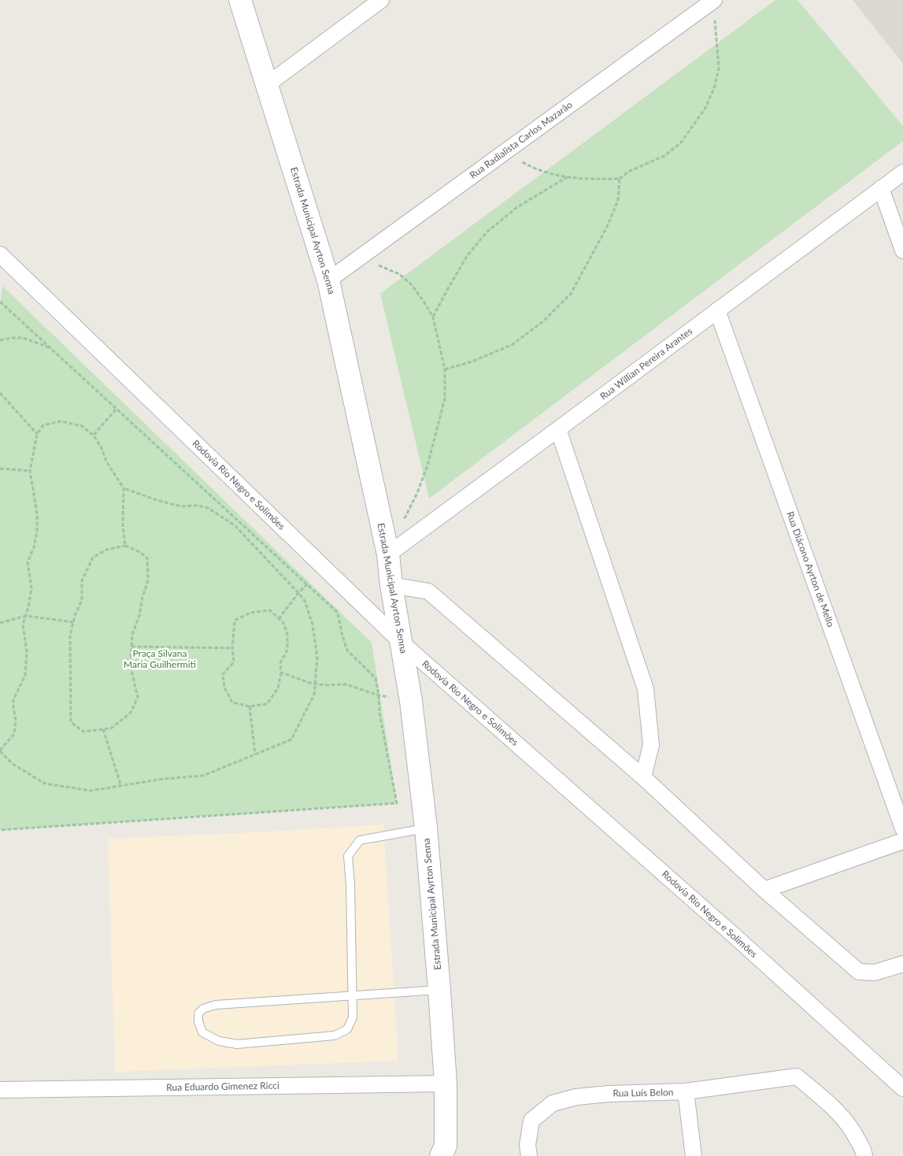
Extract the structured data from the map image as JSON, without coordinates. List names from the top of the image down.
{
  "streets": {
    "main road": ["Estrada Municipal Ayrton Senna"],
    "street": [
      "Rua Radialista Carlos Mazarão",
      "Rua Willian Pereira Arantes",
      "Rodovia Rio Negro e Solimões",
      "Rua Diácono Ayrton de Mello",
      "Rua Eduardo Gimenez Ricci",
      "Rua Luís Belon"
    ]
  },
  "crossings": [
    ["Rua Radialista Carlos Mazarão", "Estrada Municipal Ayrton Senna"],
    ["Estrada Municipal Ayrton Senna", "Rua Willian Pereira Arantes"],
    ["Estrada Municipal Ayrton Senna", "Rodovia Rio Negro e Solimões"],
    ["Estrada Municipal Ayrton Senna", "Rua Eduardo Gimenez Ricci"],
    ["Rua Willian Pereira Arantes", "Rua Diácono Ayrton de Mello"]
  ],
  "parks": ["Praça Silvana Maria Guilhermiti"]
}
